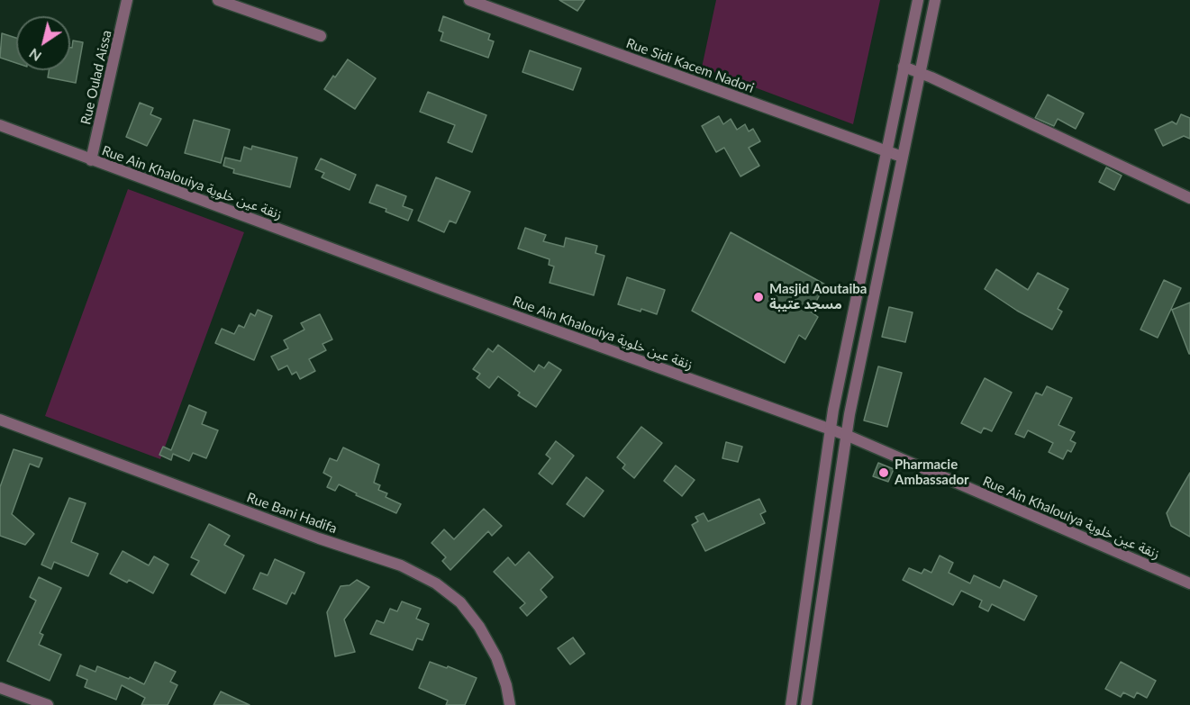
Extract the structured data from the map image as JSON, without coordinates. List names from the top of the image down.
{
  "streets": {
    "street": [
      "Rue Sidi Kacem Nadori",
      "Rue Oulad Aissa",
      "Rue Ain Khalouiya زنقة عين خلوية",
      "Rue Bani Hadifa"
    ]
  },
  "crossings": [
    ["Rue Oulad Aissa", "Rue Ain Khalouiya زنقة عين خلوية"]
  ],
  "places": ["Masjid Aoutaiba مسجد عتيبة", "Pharmacie Ambassador"],
  "north": "bottom left"
}
